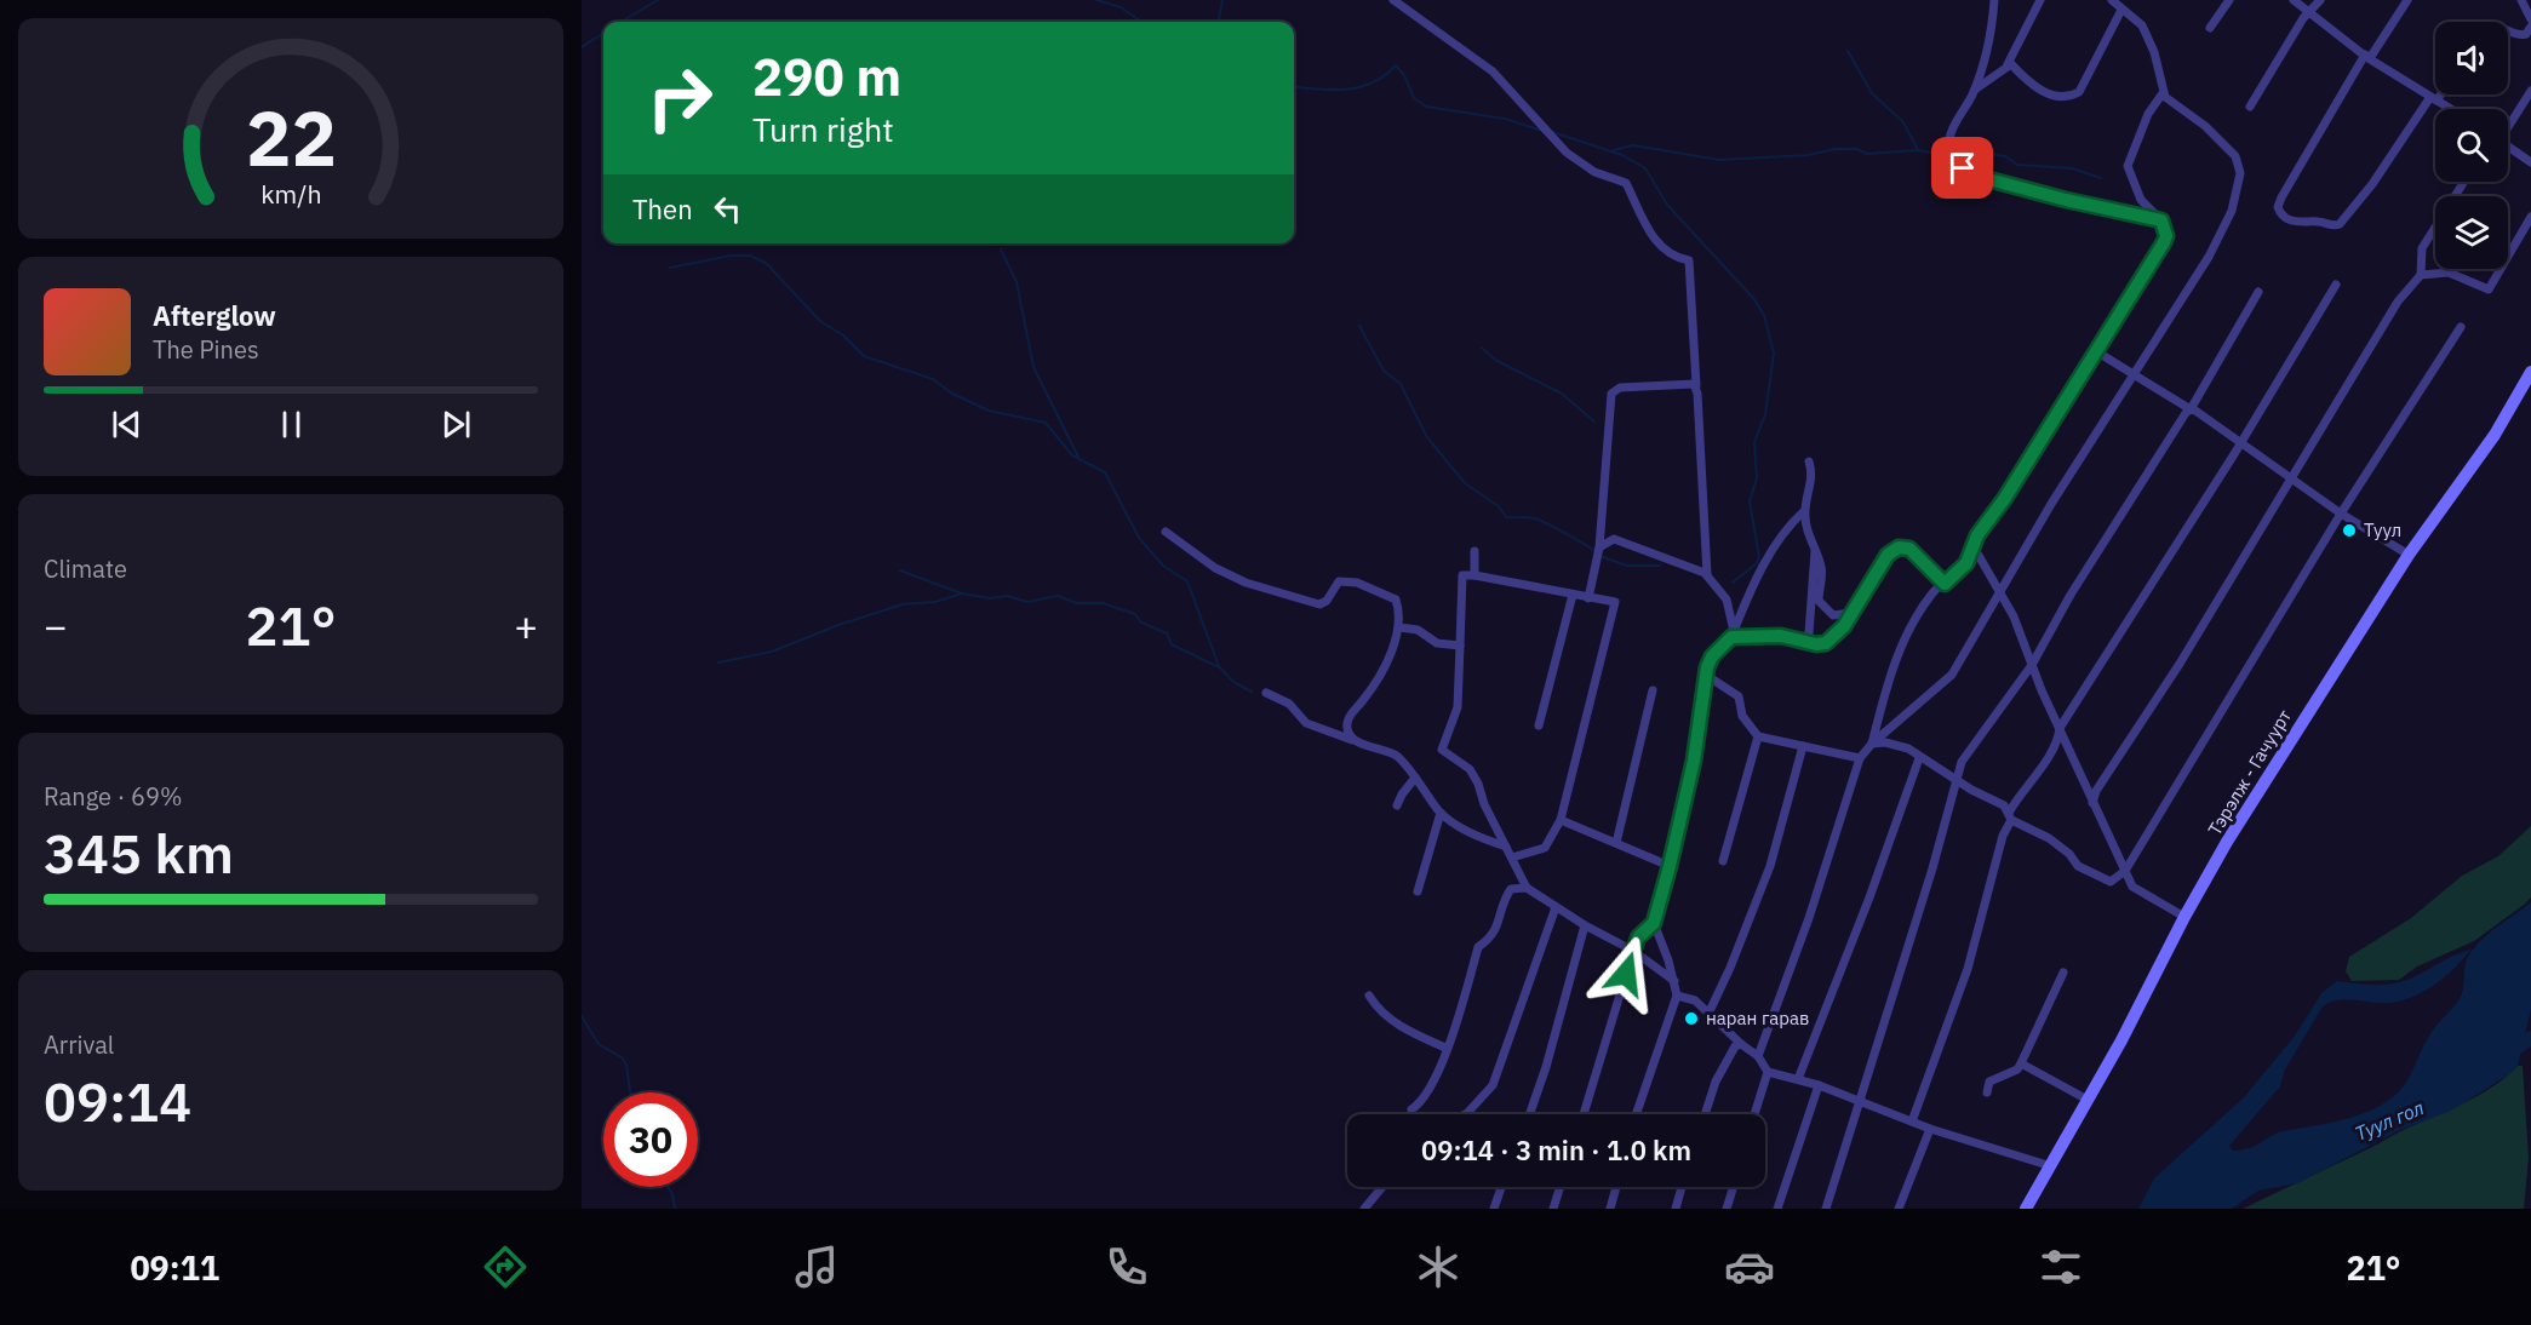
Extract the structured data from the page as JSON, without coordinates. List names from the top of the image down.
{
  "streets": {
    "main road": ["Тэрэлж - Гачуурт"]
  },
  "water": ["Туул гол"],
  "places": ["Туул", "наран гарав"],
  "page": {
    "turn": ["290 m", "Turn right"],
    "then": "Then",
    "song": ["Afterglow", "The Pines"],
    "tile": [
      "Climate",
      ["Range · 69%", "345 km"],
      ["Arrival", "09:14"]
    ],
    "heat": ["−", "21°", "+"],
    "limit": "30",
    "trip": "09:14 · 3 min · 1.0 km",
    "tabs": ["09:11", "21°"],
    "gauge": ["22", "km/h"]
  }
}
